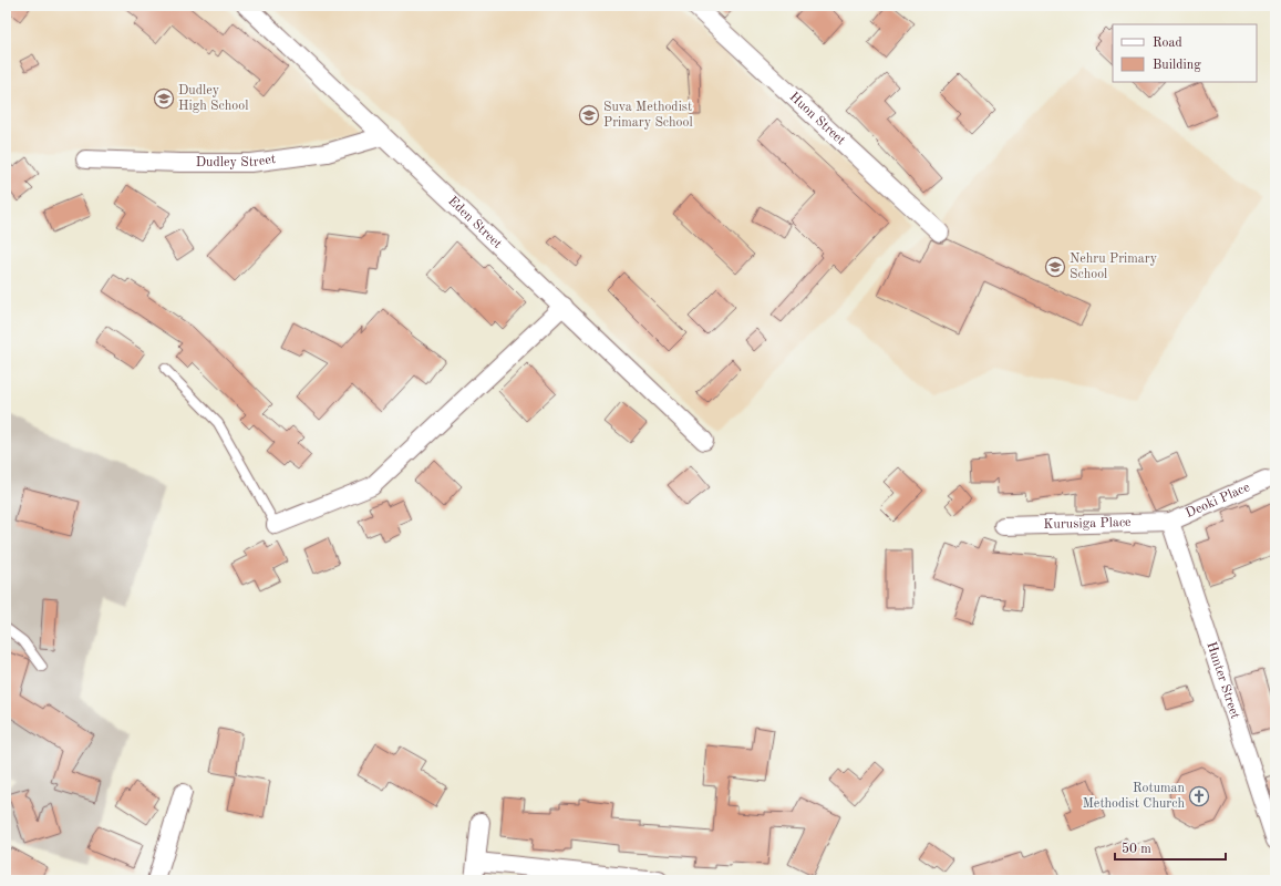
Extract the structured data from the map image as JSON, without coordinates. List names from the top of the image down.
{
  "streets": {
    "street": [
      "Huon Street",
      "Dudley Street",
      "Eden Street",
      "Deoki Place",
      "Kurusiga Place",
      "Hunter Street"
    ]
  },
  "crossings": [
    ["Dudley Street", "Eden Street"],
    ["Deoki Place", "Kurusiga Place"],
    ["Deoki Place", "Hunter Street"],
    ["Kurusiga Place", "Hunter Street"]
  ],
  "places": {
    "school or university": ["Dudley High School", "Suva Methodist Primary School", "Nehru Primary School"],
    "church": ["Rotuman Methodist Church"]
  },
  "legend": ["Road", "Building"],
  "scale_bar": "50 m"
}
